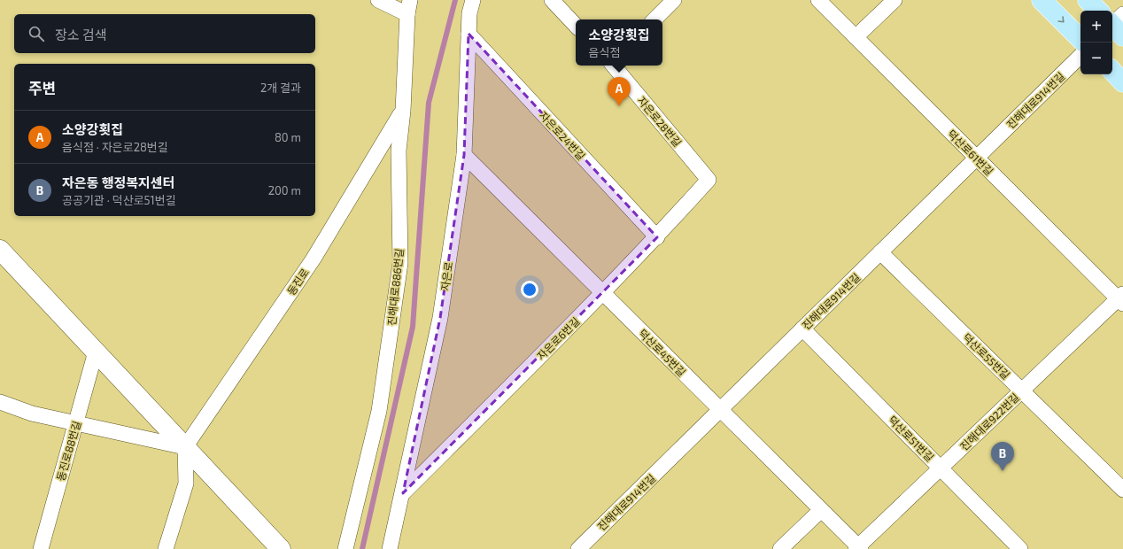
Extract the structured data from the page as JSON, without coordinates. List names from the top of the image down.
{
  "streets": {
    "street": [
      "진해대로914번길",
      "자은로28번길",
      "자은로24번길",
      "덕산로61번길",
      "자은로",
      "동진로",
      "진해대로886번길",
      "자은로6번길",
      "덕산로45번길",
      "덕산로55번길",
      "진해대로922번길",
      "덕산로51번길",
      "동진로88번길"
    ]
  },
  "crossings": [
    ["진해대로914번길", "덕산로61번길"],
    ["진해대로914번길", "덕산로45번길"],
    ["진해대로914번길", "덕산로55번길"],
    ["진해대로914번길", "덕산로51번길"],
    ["자은로28번길", "자은로6번길"],
    ["자은로24번길", "자은로"],
    ["자은로24번길", "자은로6번길"],
    ["덕산로61번길", "진해대로922번길"],
    ["자은로", "자은로6번길"],
    ["자은로", "덕산로45번길"],
    ["동진로", "진해대로886번길"],
    ["자은로6번길", "덕산로45번길"],
    ["덕산로45번길", "진해대로922번길"],
    ["덕산로55번길", "진해대로922번길"],
    ["진해대로922번길", "덕산로51번길"]
  ],
  "page": {
    "map_buttons": ["+", "−"],
    "search": "장소 검색",
    "popup": ["소양강횟집", "음식점"],
    "heading": ["주변", "2개 결과"],
    "pins": ["A", "B"],
    "list": [
      {
        "mark": "A",
        "name": "소양강횟집",
        "note": "음식점 · 자은로28번길",
        "value": "80 m"
      },
      {
        "mark": "B",
        "name": "자은동 행정복지센터",
        "note": "공공기관 · 덕산로51번길",
        "value": "200 m"
      }
    ]
  }
}
